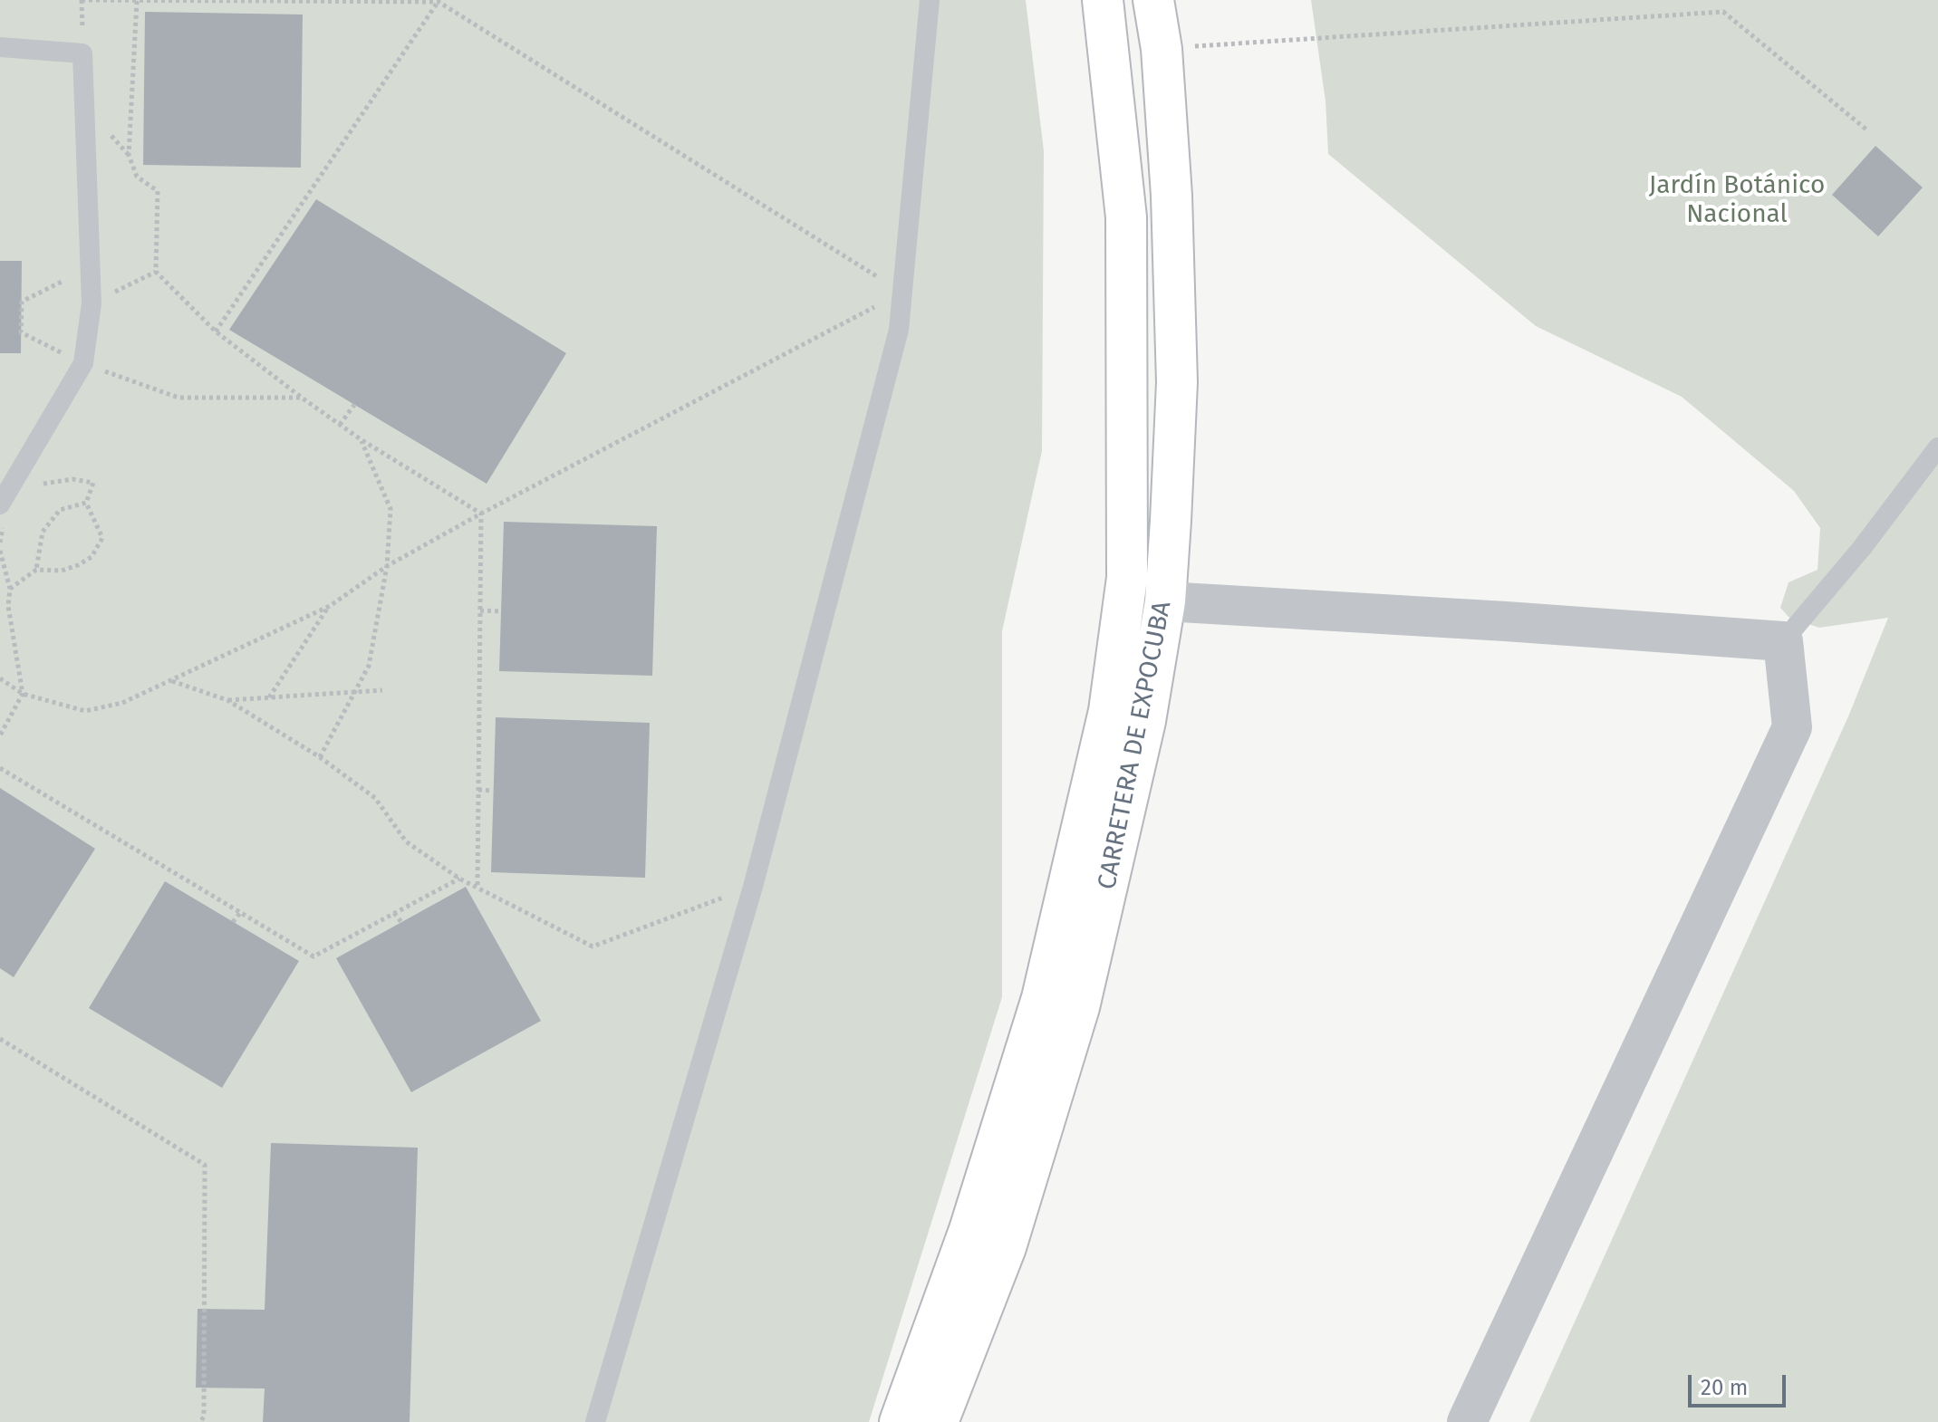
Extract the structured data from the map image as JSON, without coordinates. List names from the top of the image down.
{
  "streets": {
    "main road": ["CARRETERA DE EXPOCUBA"]
  },
  "parks": ["Jardín Botánico Nacional"],
  "scale_bar": "20 m"
}
